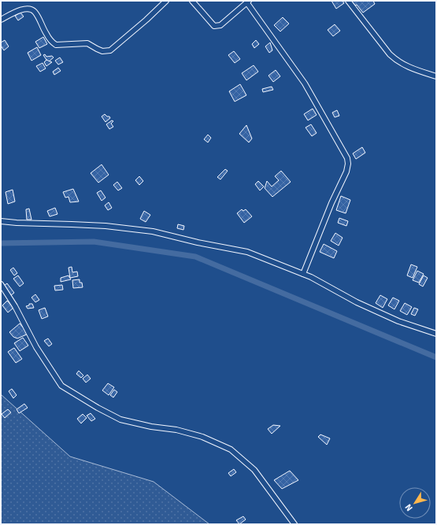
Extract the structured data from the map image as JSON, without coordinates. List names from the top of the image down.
{
  "north": "bottom left"
}
